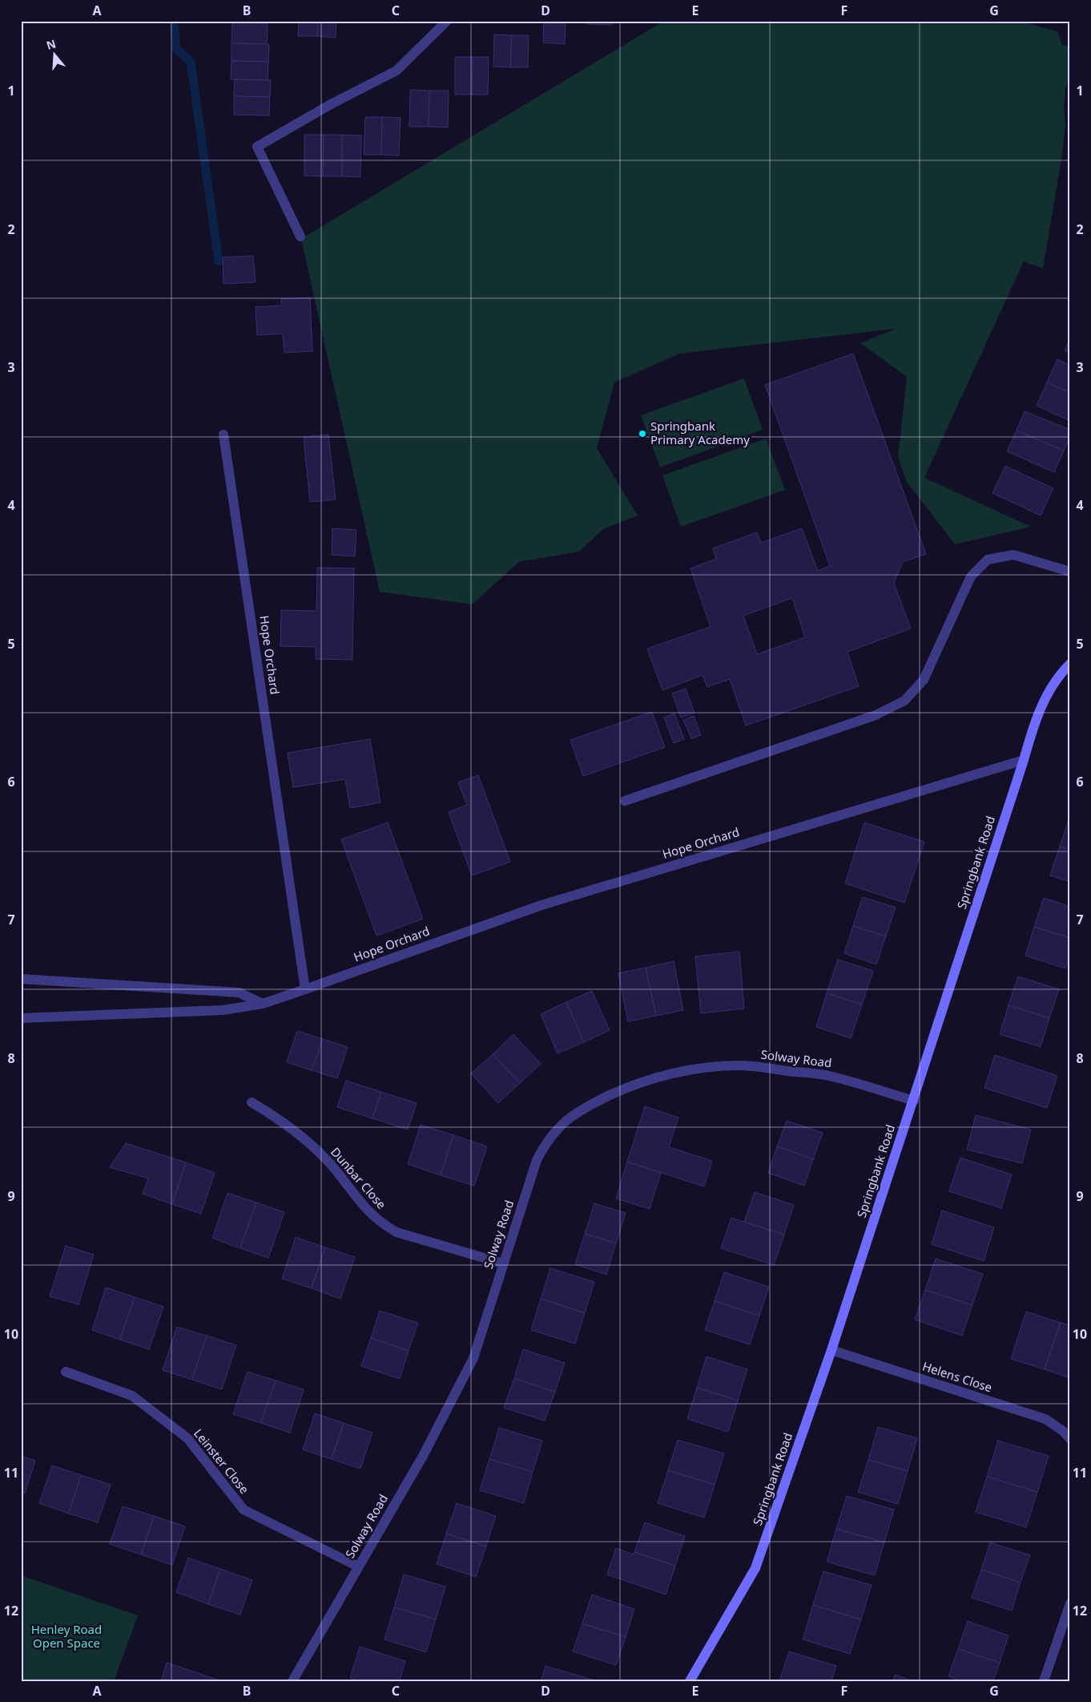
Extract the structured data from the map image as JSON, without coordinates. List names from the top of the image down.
{
  "streets": {
    "street": [
      "Hope Orchard",
      "Springbank Road",
      "Solway Road",
      "Dunbar Close",
      "Helens Close",
      "Leinster Close"
    ]
  },
  "crossings": [
    ["Hope Orchard", "Springbank Road"],
    ["Springbank Road", "Solway Road"],
    ["Springbank Road", "Helens Close"],
    ["Solway Road", "Dunbar Close"],
    ["Solway Road", "Leinster Close"]
  ],
  "parks": ["Henley Road Open Space"],
  "places": ["Springbank Primary Academy"],
  "north": "top",
  "grid": {
    "columns": [
      "A",
      "B",
      "C",
      "D",
      "E",
      "F",
      "G"
    ],
    "rows": [
      "1",
      "2",
      "3",
      "4",
      "5",
      "6",
      "7",
      "8",
      "9",
      "10",
      "11",
      "12"
    ]
  }
}
